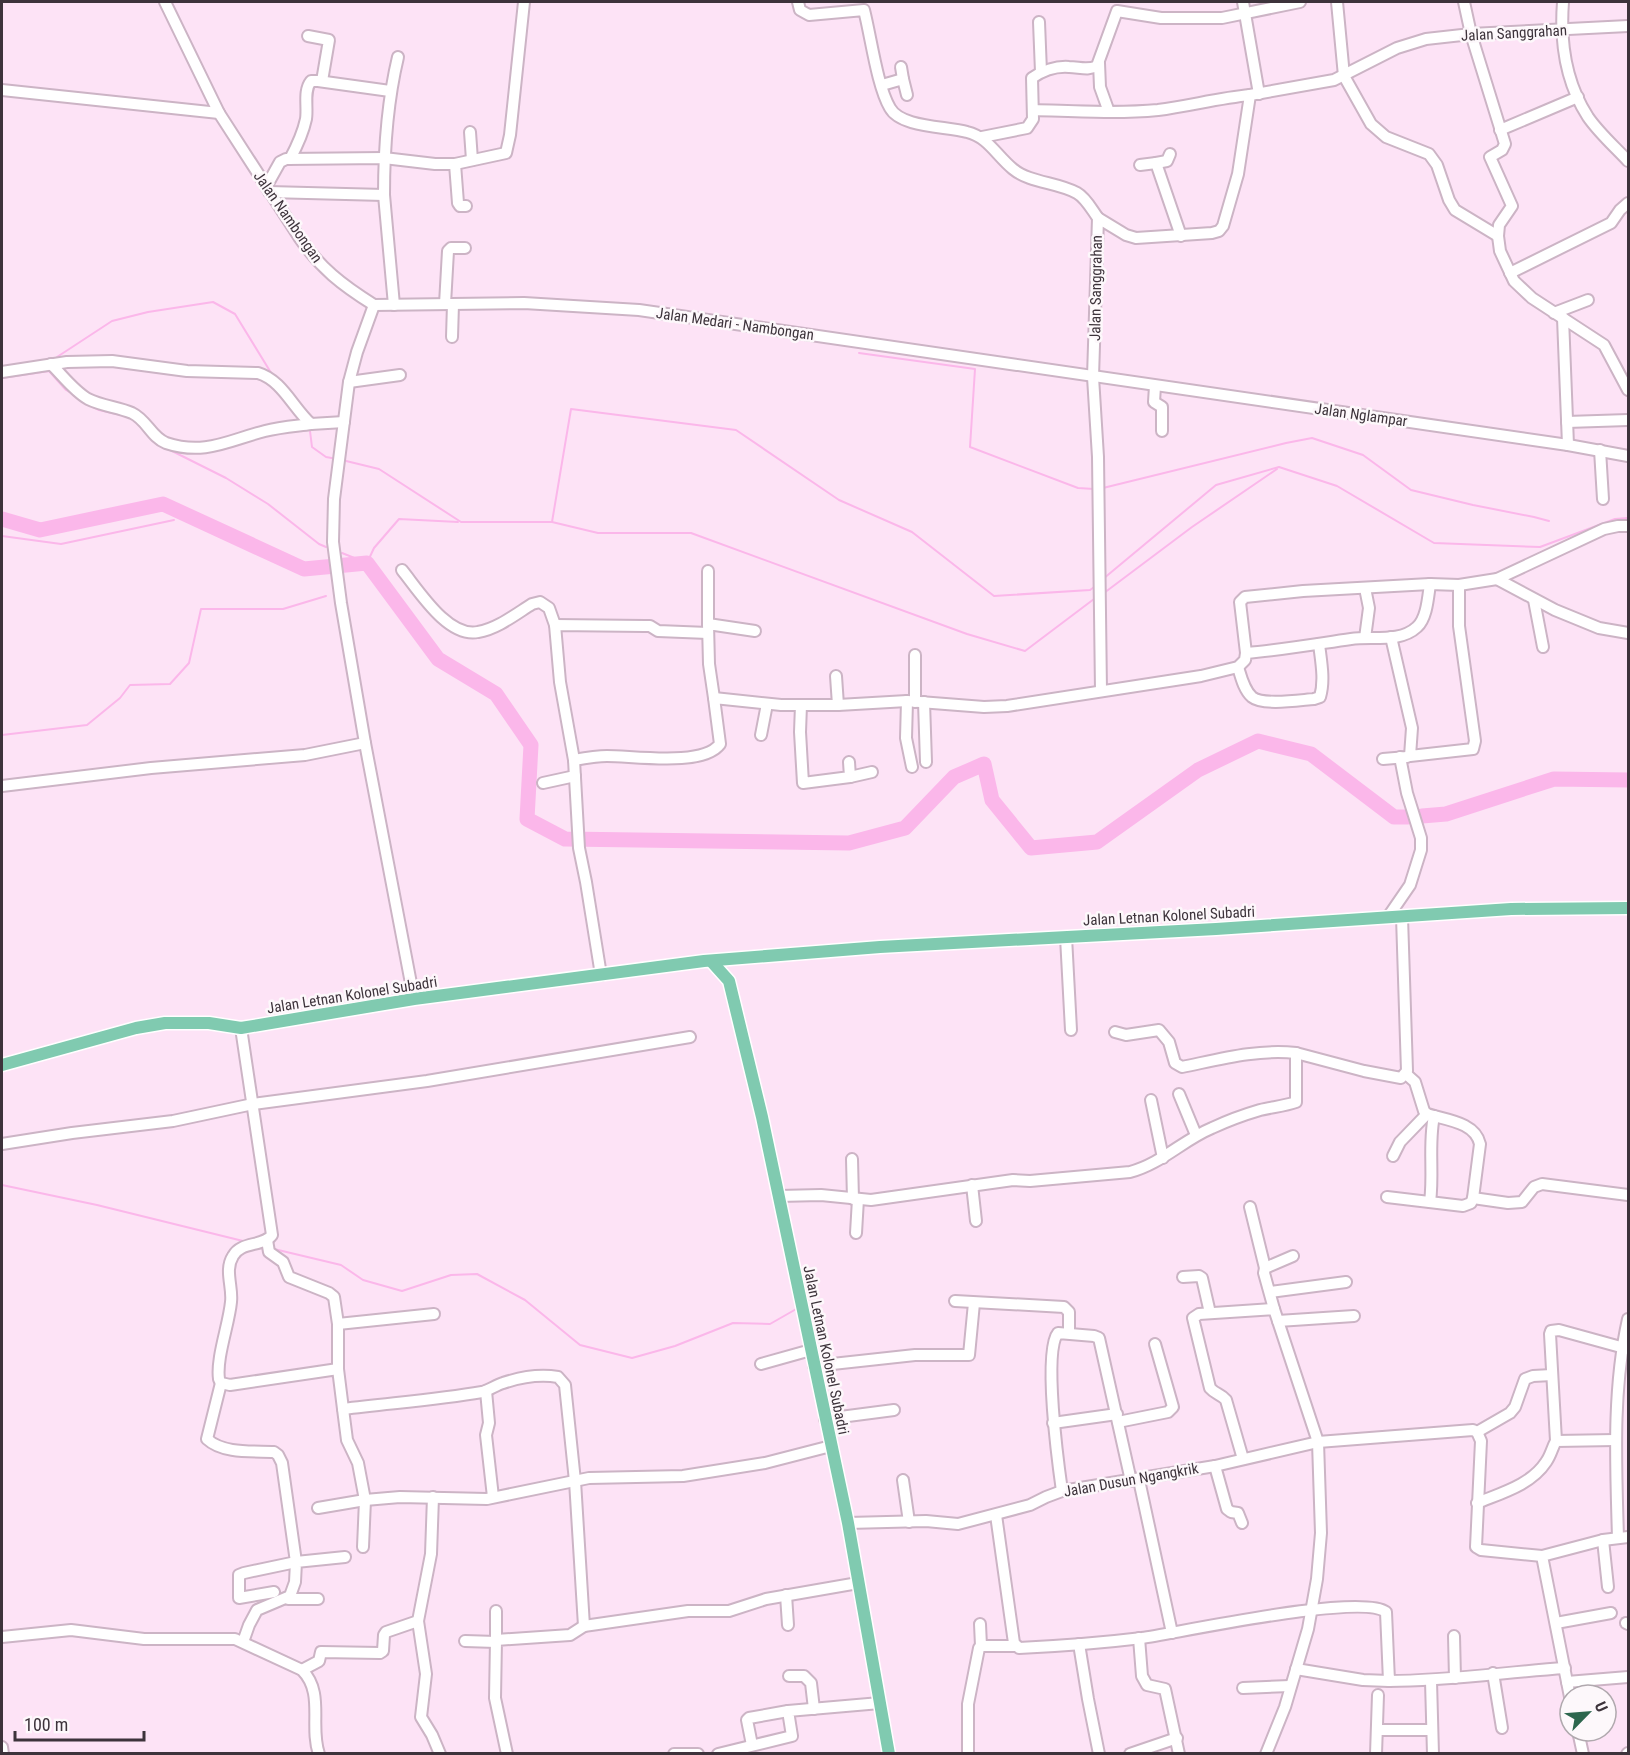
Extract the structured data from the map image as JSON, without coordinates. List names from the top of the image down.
{
  "streets": {
    "main road": ["Jalan Letnan Kolonel Subadri"],
    "street": [
      "Jalan Sanggrahan",
      "Jalan Nambongan",
      "Jalan Medari - Nambongan",
      "Jalan Nglampar",
      "Jalan Dusun Ngangkrik"
    ]
  },
  "crossings": [
    ["Jalan Sanggrahan", "Jalan Medari - Nambongan"],
    ["Jalan Sanggrahan", "Jalan Nglampar"],
    ["Jalan Nambongan", "Jalan Medari - Nambongan"],
    ["Jalan Medari - Nambongan", "Jalan Nglampar"],
    ["Jalan Letnan Kolonel Subadri", "Jalan Dusun Ngangkrik"]
  ],
  "scale_bar": "100 m",
  "north": "top right"
}
